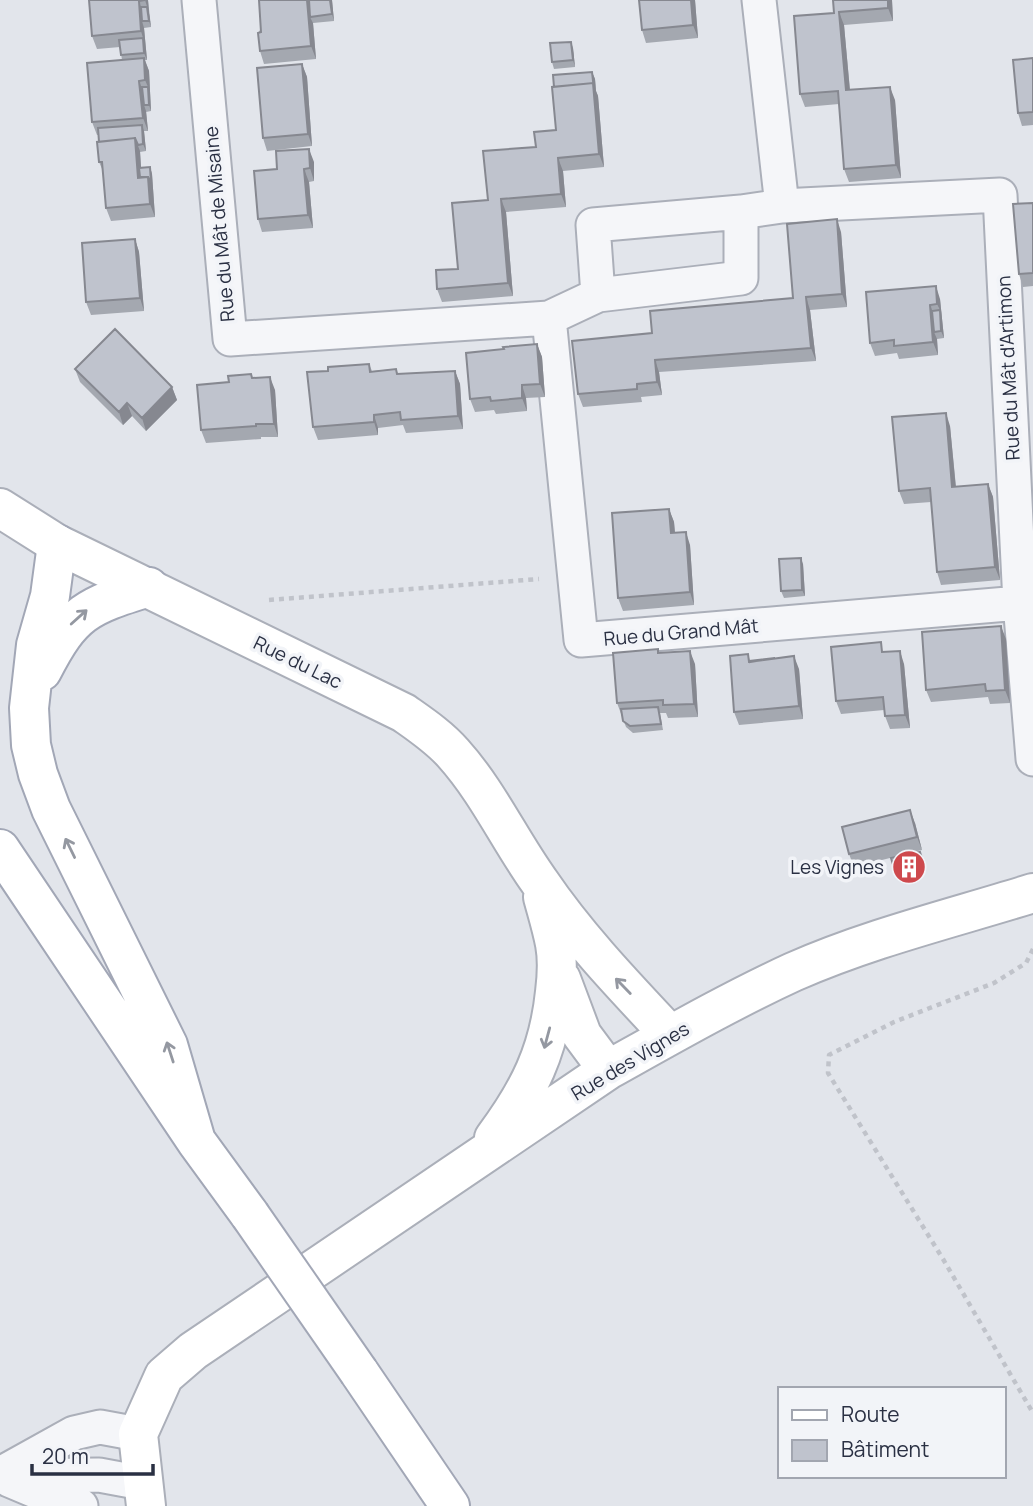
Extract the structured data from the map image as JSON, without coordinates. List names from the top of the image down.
{
  "streets": {
    "street": [
      "Rue du Mât de Misaine",
      "Rue du Mât d'Artimon",
      "Rue du Grand Mât",
      "Rue du Lac",
      "Rue des Vignes"
    ]
  },
  "crossings": [
    ["Rue du Mât de Misaine", "Rue du Grand Mât"],
    ["Rue du Mât d'Artimon", "Rue du Grand Mât"],
    ["Rue du Lac", "Rue des Vignes"]
  ],
  "places": {
    "building": ["Les Vignes"]
  },
  "legend": ["Route", "Bâtiment"],
  "scale_bar": "20 m"
}
